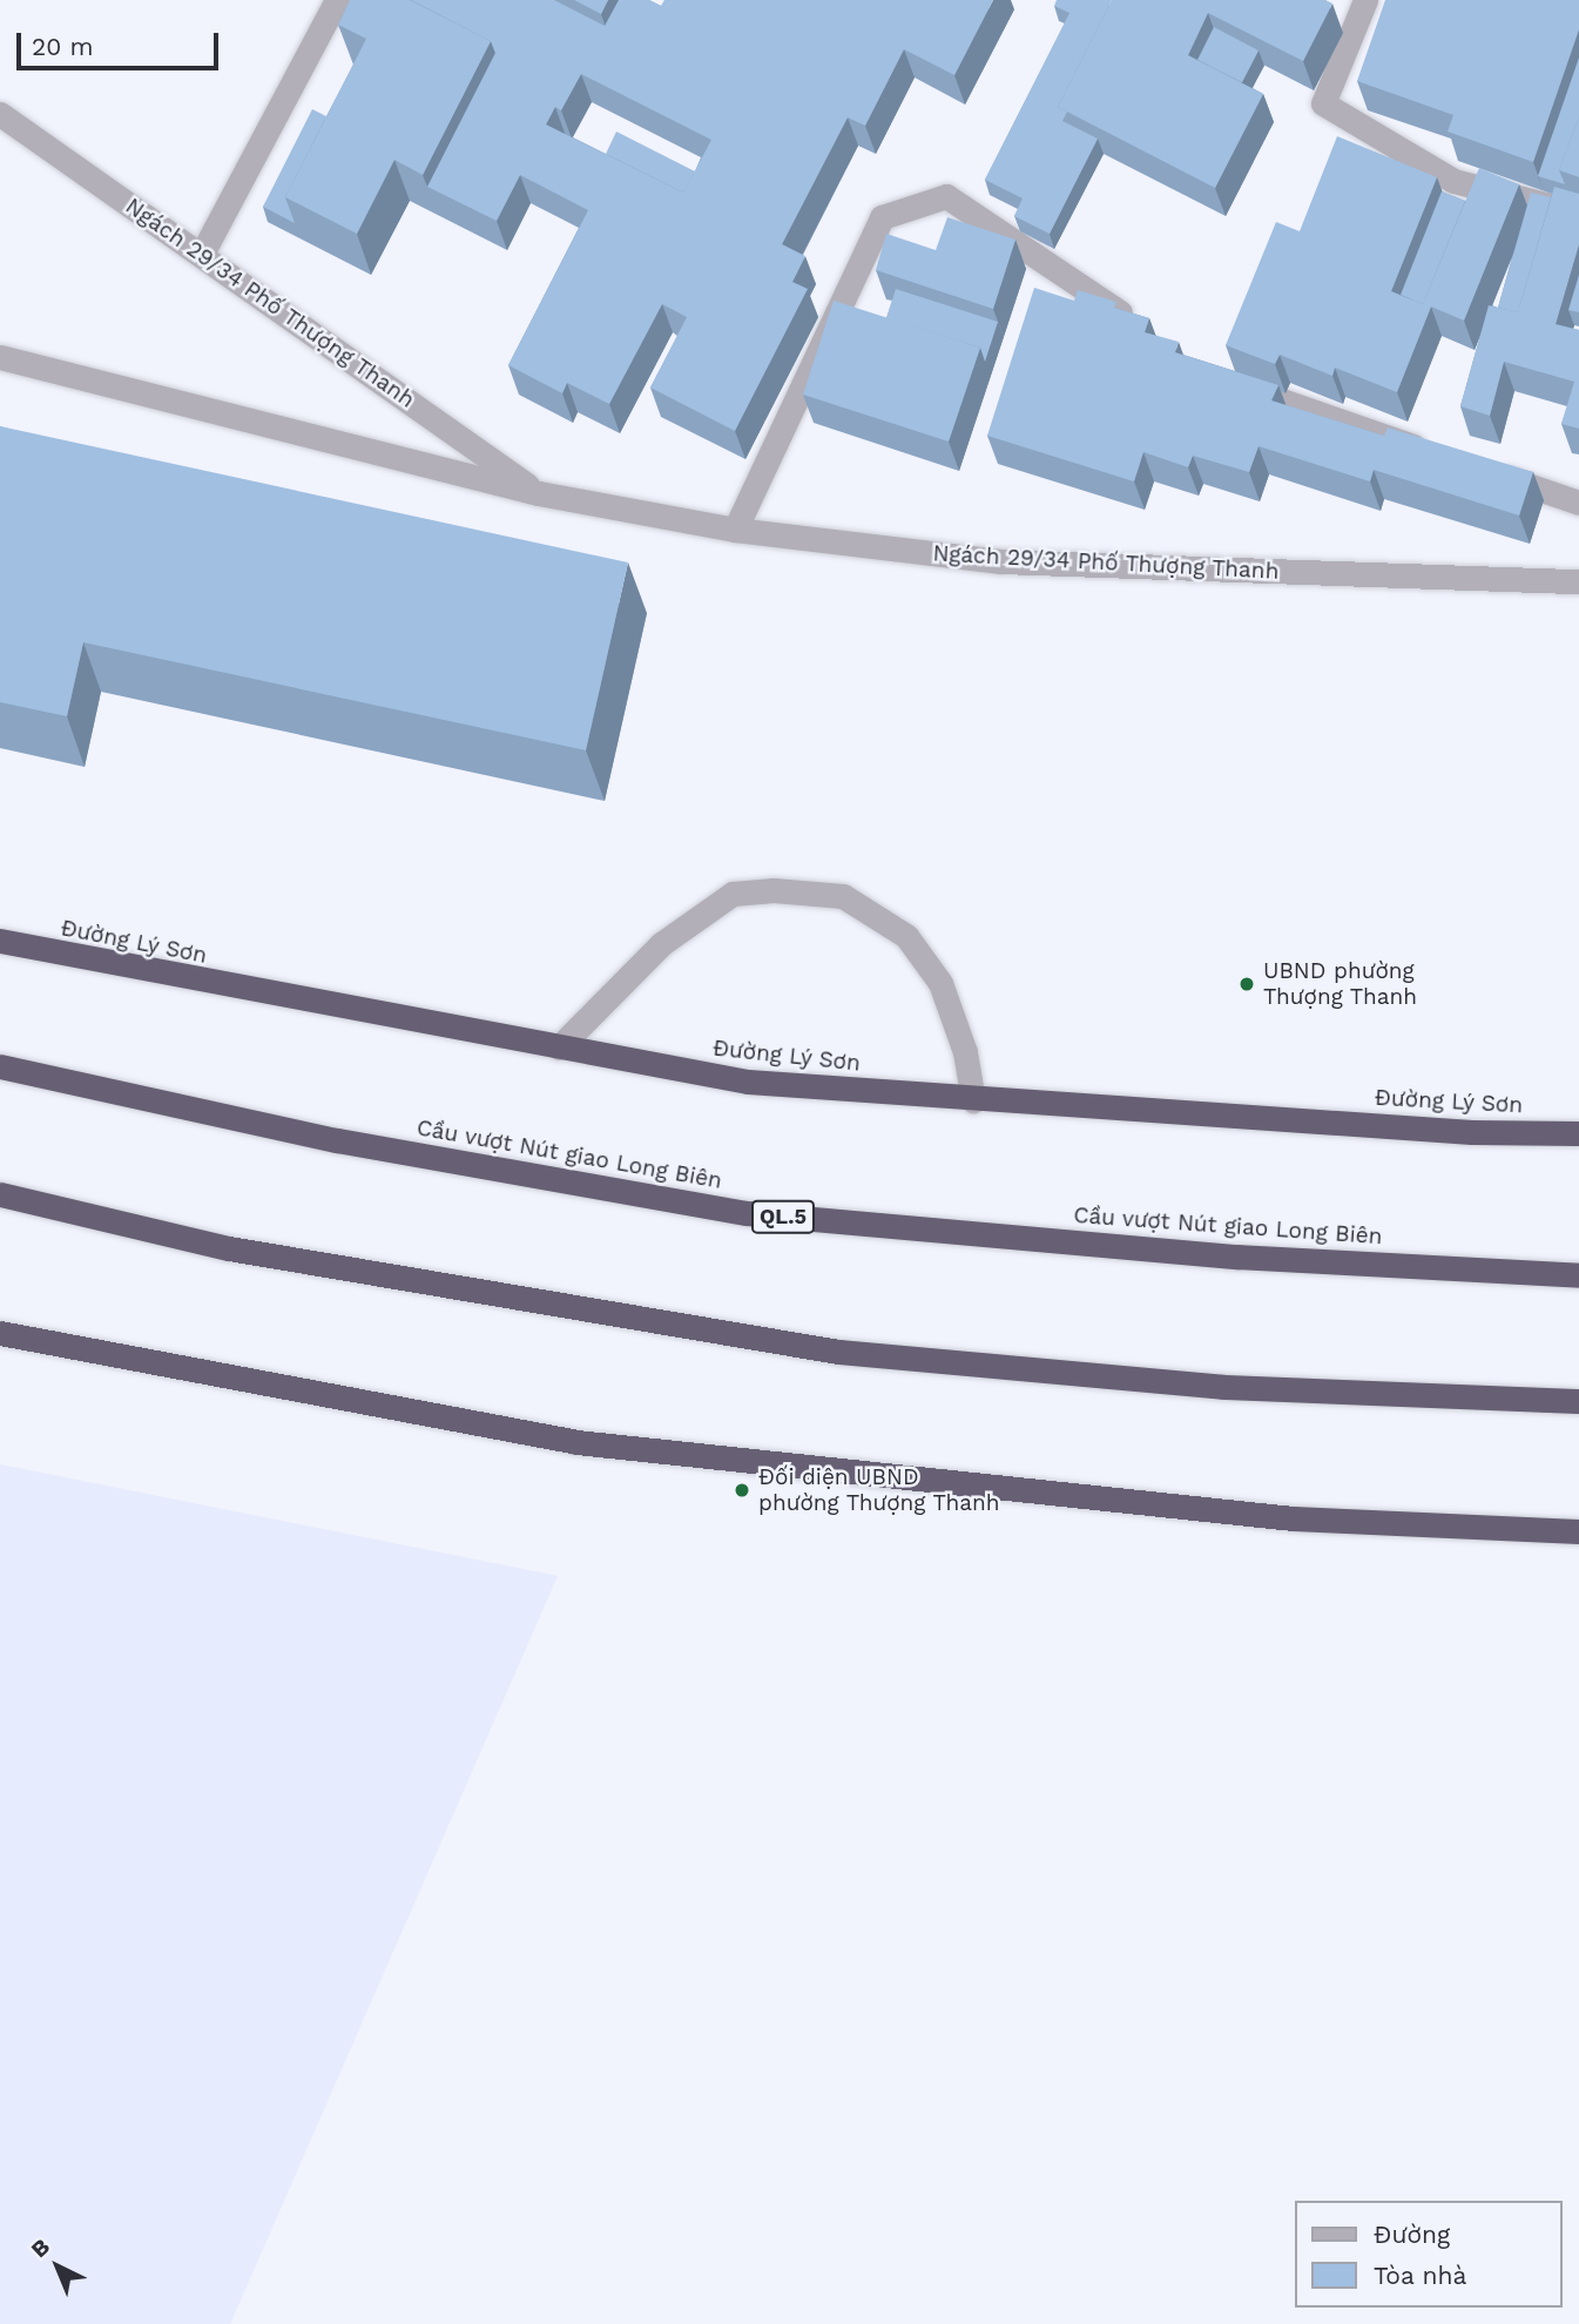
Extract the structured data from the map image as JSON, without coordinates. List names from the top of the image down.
{
  "streets": {
    "highway": ["Đường Lý Sơn", "Cầu vượt Nút giao Long Biên", "QL.5"],
    "street": ["Ngách 29/34 Phố Thượng Thanh"]
  },
  "places": ["UBND phường Thượng Thanh", "Đối diện UBND phường Thượng Thanh"],
  "legend": ["Đường", "Tòa nhà"],
  "scale_bar": "20 m",
  "north": "top left"
}
